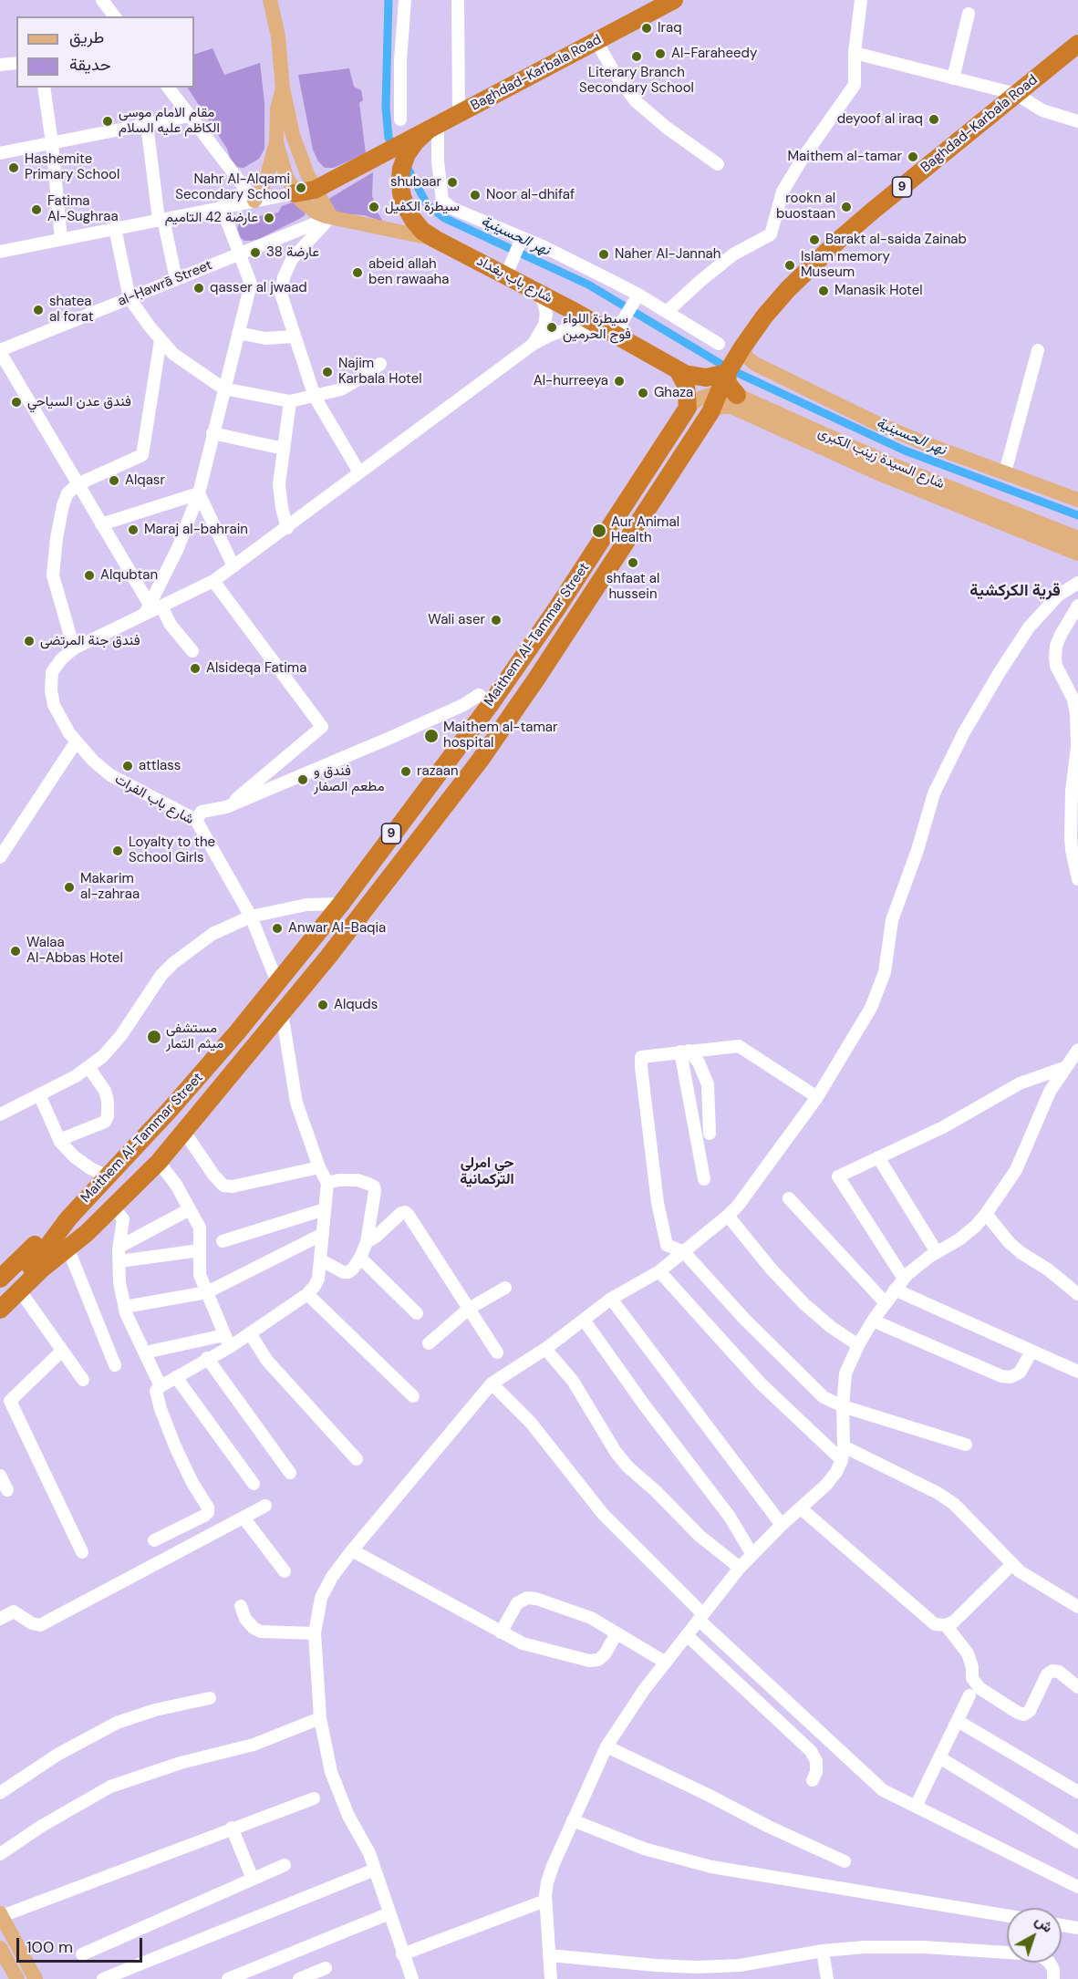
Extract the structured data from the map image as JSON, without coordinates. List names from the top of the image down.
{
  "streets": {
    "highway": [
      "Baghdad-Karbala Road",
      "9",
      "شارع باب بغداد",
      "Maithem Al-Tammar Street"
    ],
    "main road": ["شارع السيدة زينب الكبرى"],
    "street": ["al-Ḥawrā Street", "شارع باب الفرات"]
  },
  "crossings": [
    ["Baghdad-Karbala Road", "9"],
    ["Baghdad-Karbala Road", "شارع باب بغداد"],
    ["9", "شارع باب بغداد"],
    ["9", "شارع السيدة زينب الكبرى"],
    ["9", "Maithem Al-Tammar Street"],
    ["شارع السيدة زينب الكبرى", "Maithem Al-Tammar Street"],
    ["Maithem Al-Tammar Street", "شارع باب الفرات"]
  ],
  "districts": ["قرية الكركشية", "حي امرلي التركمانية"],
  "water": ["نهر الحسينية"],
  "places": [
    "Iraq",
    "Al-Faraheedy",
    "Literary Branch Secondary School",
    "deyoof al iraq",
    "مقام الامام موسى الكاظم عليه السلام",
    "Maithem al-tamar",
    "Hashemite Primary School",
    "shubaar",
    "Nahr Al-Alqami Secondary School",
    "Noor al-dhifaf",
    "سيطرة الكفيل",
    "rookn al buostaan",
    "Fatima Al-Sughraa",
    "عارضة 42 التاميم",
    "Barakt al-saida Zainab",
    "عارضة 38",
    "Naher Al-Jannah",
    "Islam memory Museum",
    "abeid allah ben rawaaha",
    "qasser al jwaad",
    "Manasik Hotel",
    "shatea al forat",
    "سيطرة اللواء فوج الحرمين",
    "Najim Karbala Hotel",
    "Al-hurreeya",
    "Ghaza",
    "فندق عدن السياحي",
    "Alqasr",
    "Maraj al-bahrain",
    "Aur Animal Health",
    "shfaat al hussein",
    "Alqubtan",
    "Wali aser",
    "فندق جنة المرتضى",
    "Alsideqa Fatima",
    "Maithem al-tamar hospital",
    "attlass",
    "razaan",
    "فندق و مطعم الصفار",
    "Loyalty to the School Girls",
    "Makarim al-zahraa",
    "Anwar Al-Baqia",
    "Walaa Al-Abbas Hotel",
    "Alquds",
    "مستشفى ميثم التمار"
  ],
  "legend": ["طريق", "حديقة"],
  "scale_bar": "100 m",
  "north": "top right"
}
